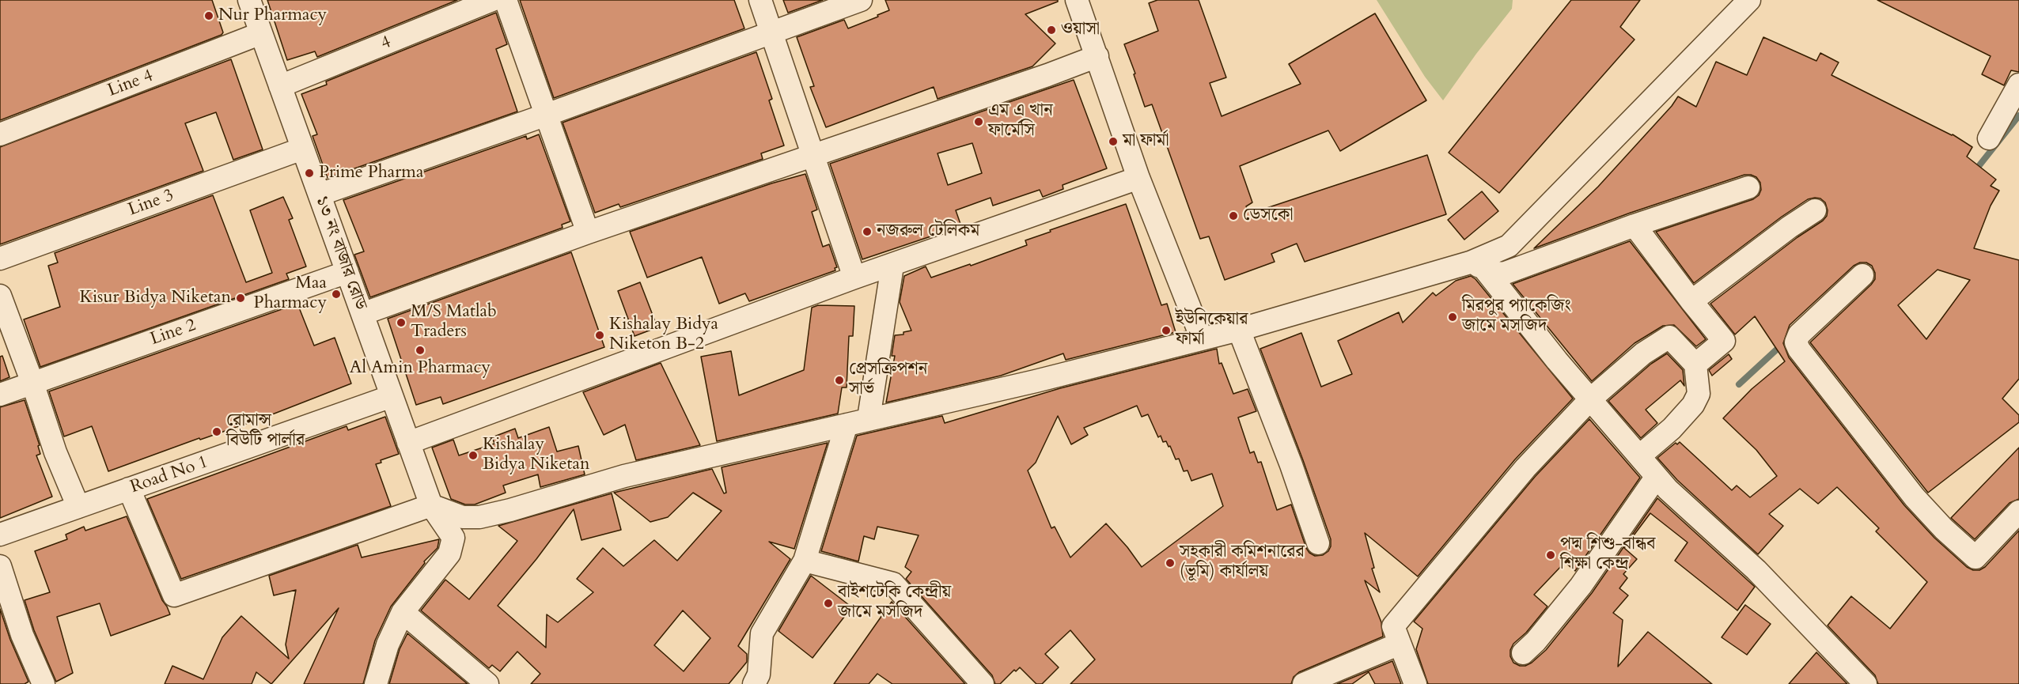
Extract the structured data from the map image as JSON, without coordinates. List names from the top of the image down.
{
  "streets": {
    "street": [
      "4",
      "Line 4",
      "Line 3",
      "১৩ নং বাজার রোড",
      "Line 2",
      "Road No 1"
    ]
  },
  "crossings": [
    ["4", "১৩ নং বাজার রোড"],
    ["Line 4", "১৩ নং বাজার রোড"],
    ["Line 3", "১৩ নং বাজার রোড"],
    ["১৩ নং বাজার রোড", "Line 2"],
    ["১৩ নং বাজার রোড", "Road No 1"]
  ],
  "places": [
    "Nur Pharmacy",
    "ওয়াসা",
    "এম এ খান ফার্মেসি",
    "মা ফার্মা",
    "Prime Pharma",
    "ডেসকো",
    "নজরুল টেলিকম",
    "Maa Pharmacy",
    "Kisur Bidya Niketan",
    "মিরপুর প্যাকেজিং জামে মসজিদ",
    "M/S Matlab Traders",
    "ইউনিকেয়ার ফার্মা",
    "Kishalay Bidya Niketon B-2",
    "Al Amin Pharmacy",
    "প্রেসক্রিপশন সার্ভ",
    "রোমান্স বিউটি পার্লার",
    "Kishalay Bidya Niketan",
    "পদ্ম শিশু-বান্ধব শিক্ষা কেন্দ্র",
    "সহকারী কমিশনারের (ভূমি) কার্যালয়",
    "বাইশটেকি কেন্দ্রীয় জামে মসজিদ"
  ]
}
